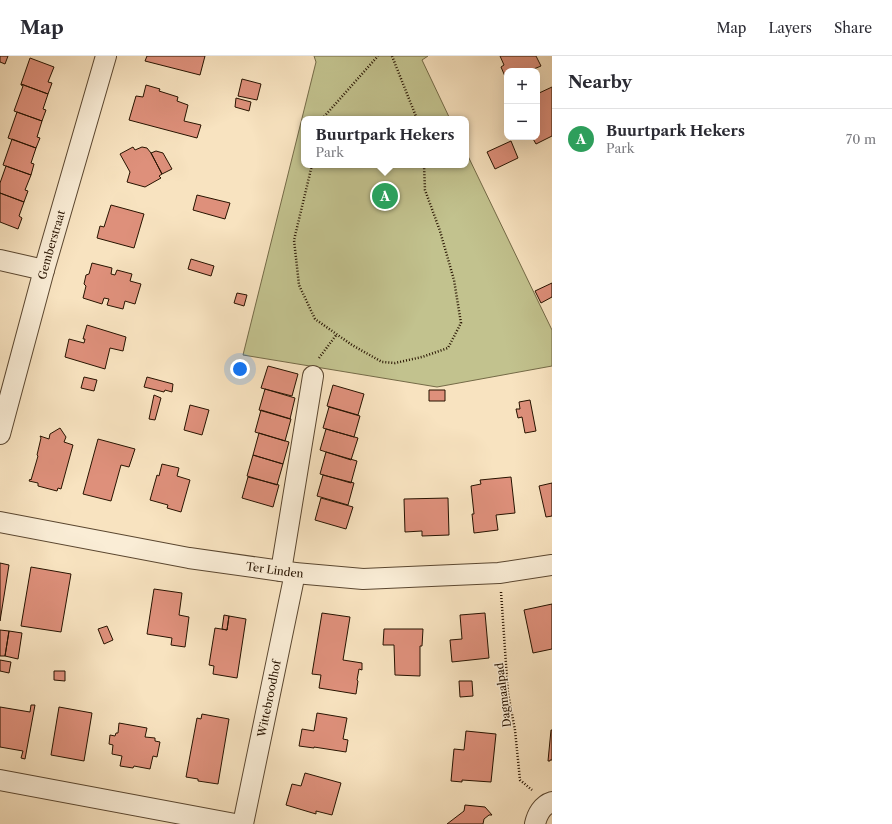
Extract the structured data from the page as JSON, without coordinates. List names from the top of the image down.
{
  "streets": {
    "street": ["Gemberstraat", "Ter Linden", "Wittebroodhof"],
    "path": ["Dagmaalpad"]
  },
  "crossings": [
    ["Ter Linden", "Dagmaalpad"],
    ["Ter Linden", "Wittebroodhof"]
  ],
  "page": {
    "header": "Map",
    "nav": ["Map", "Layers", "Share"],
    "heading": "Nearby",
    "map_buttons": ["+", "−"],
    "list": [
      {
        "mark": "A",
        "name": "Buurtpark Hekers",
        "note": "Park",
        "value": "70 m"
      }
    ],
    "popup": ["Buurtpark Hekers", "Park"],
    "pins": "A"
  }
}
